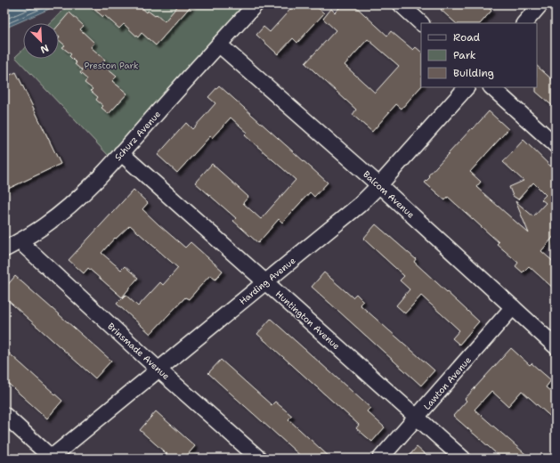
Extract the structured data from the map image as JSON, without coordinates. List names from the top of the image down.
{
  "streets": {
    "street": [
      "Schurz Avenue",
      "Balcom Avenue",
      "Harding Avenue",
      "Huntington Avenue",
      "Brinsmade Avenue",
      "Lawton Avenue"
    ]
  },
  "crossings": [
    ["Schurz Avenue", "Balcom Avenue"],
    ["Schurz Avenue", "Huntington Avenue"],
    ["Schurz Avenue", "Brinsmade Avenue"],
    ["Balcom Avenue", "Harding Avenue"],
    ["Balcom Avenue", "Lawton Avenue"],
    ["Harding Avenue", "Huntington Avenue"],
    ["Harding Avenue", "Brinsmade Avenue"],
    ["Huntington Avenue", "Lawton Avenue"]
  ],
  "parks": ["Preston Park"],
  "legend": ["Road", "Park", "Building"],
  "north": "bottom right"
}
